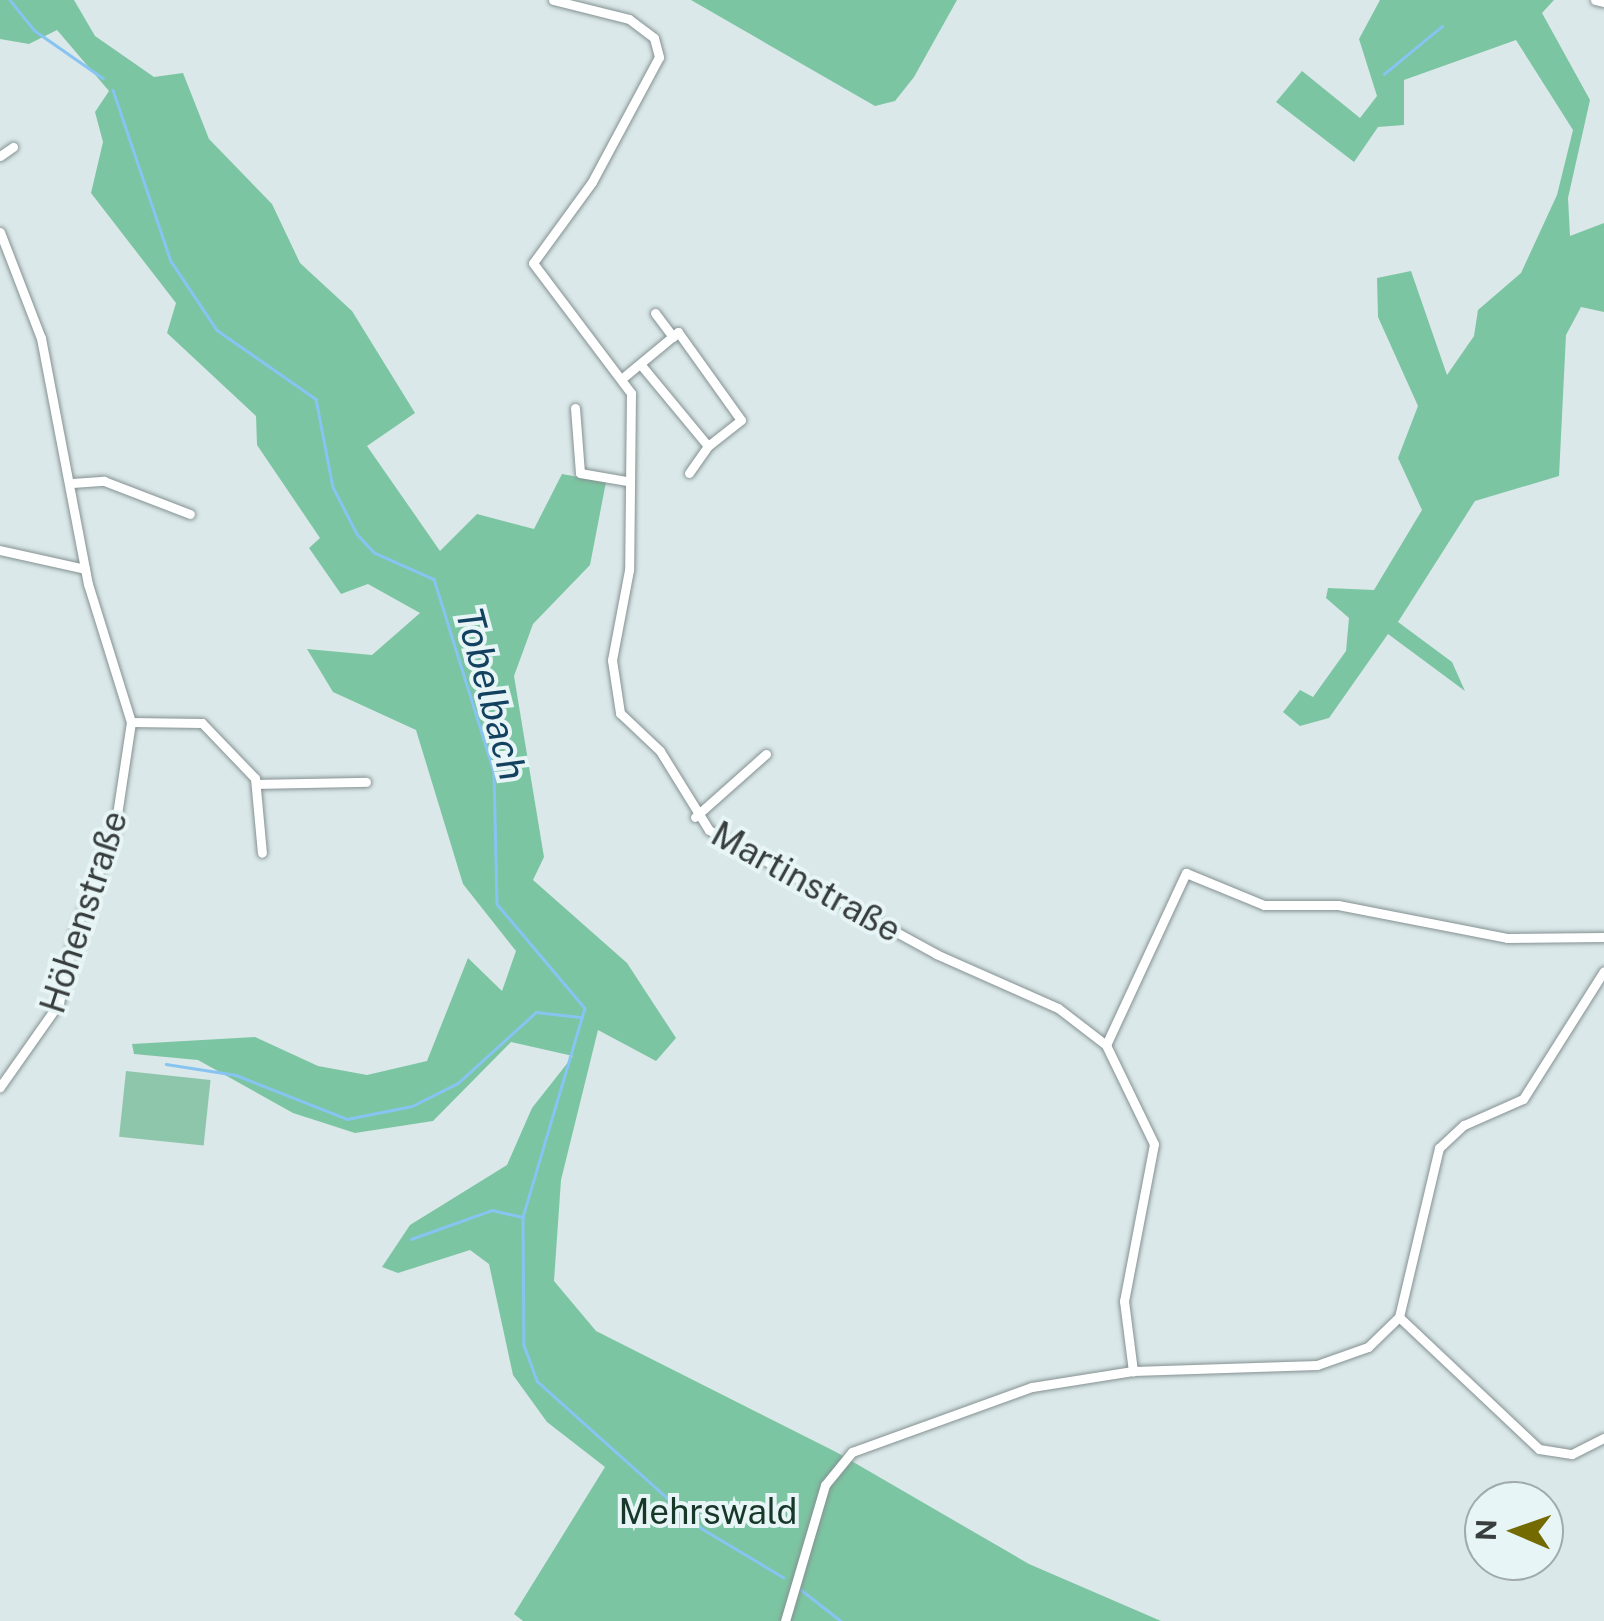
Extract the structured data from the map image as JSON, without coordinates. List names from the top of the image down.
{
  "streets": {
    "street": ["Martinstraße", "Höhenstraße"]
  },
  "water": ["Tobelbach"],
  "parks": ["Mehrswald"],
  "north": "left"
}
